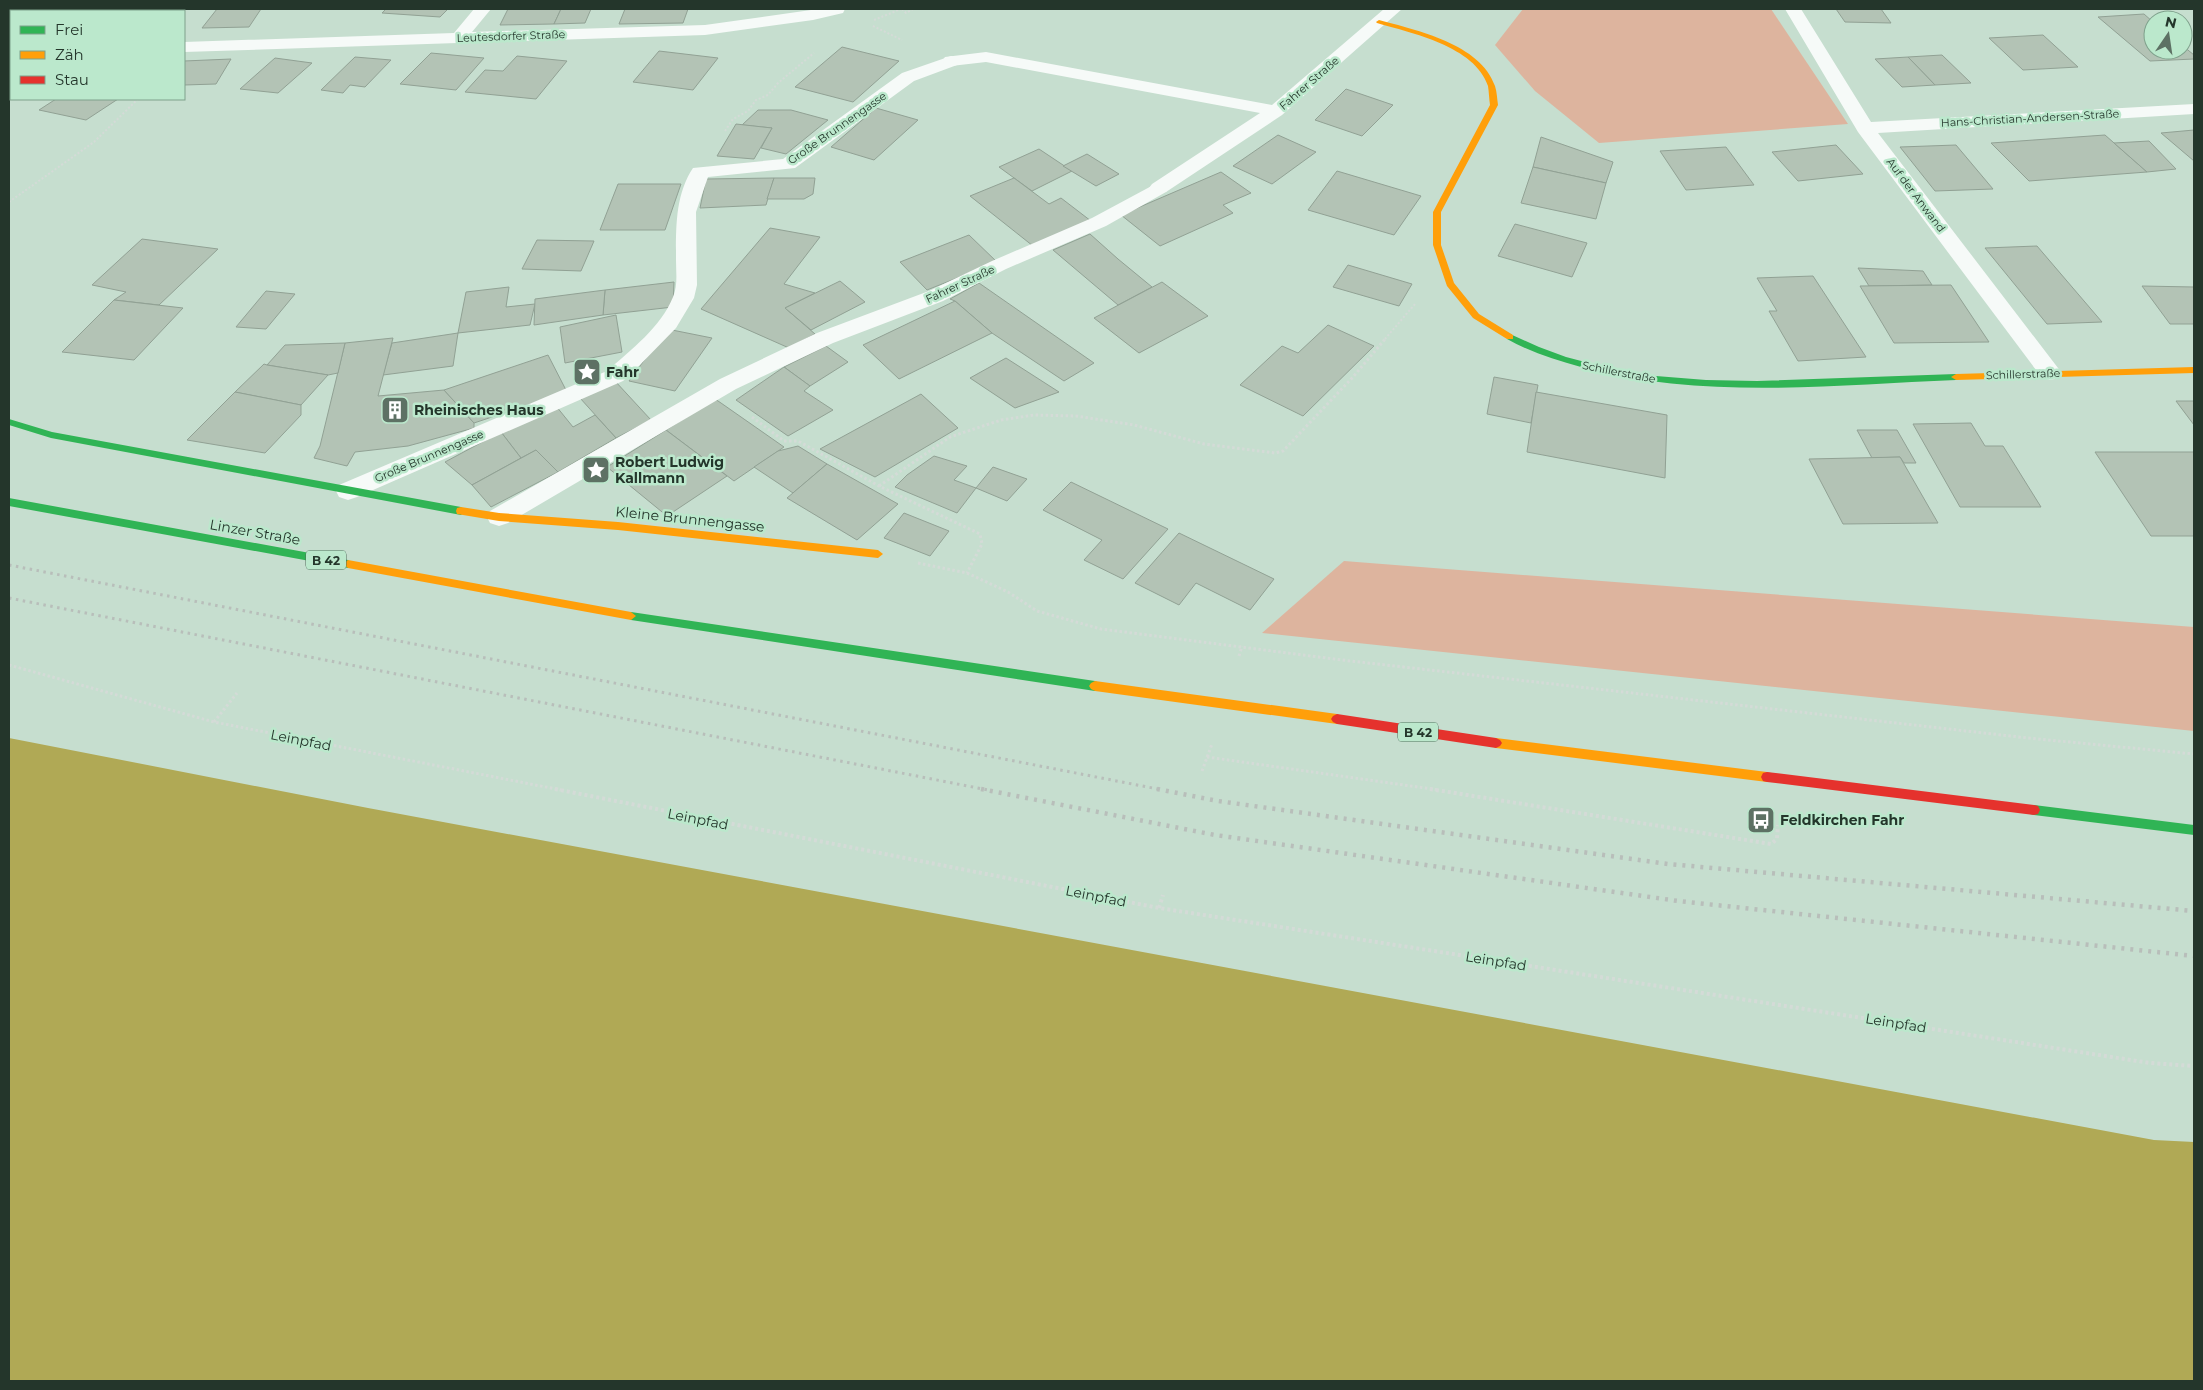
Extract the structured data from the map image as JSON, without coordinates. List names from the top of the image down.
{
  "streets": {
    "street": [
      "Leutesdorfer Straße",
      "Fahrer Straße",
      "Hans-Christian-Andersen-Straße",
      "Große Brunnengasse",
      "Auf der Anwand",
      "Schillerstraße",
      "Kleine Brunnengasse",
      "Linzer Straße",
      "B 42"
    ],
    "path": ["Leinpfad"]
  },
  "crossings": [
    ["Fahrer Straße", "Große Brunnengasse"],
    ["Fahrer Straße", "Schillerstraße"],
    ["Fahrer Straße", "Kleine Brunnengasse"],
    ["Hans-Christian-Andersen-Straße", "Auf der Anwand"],
    ["Auf der Anwand", "Schillerstraße"]
  ],
  "places": {
    "place": ["Fahr", "Robert Ludwig Kallmann"],
    "building": ["Rheinisches Haus"],
    "bus stop": ["Feldkirchen Fahr"]
  },
  "legend": ["Frei", "Zäh", "Stau"],
  "north": "top"
}
